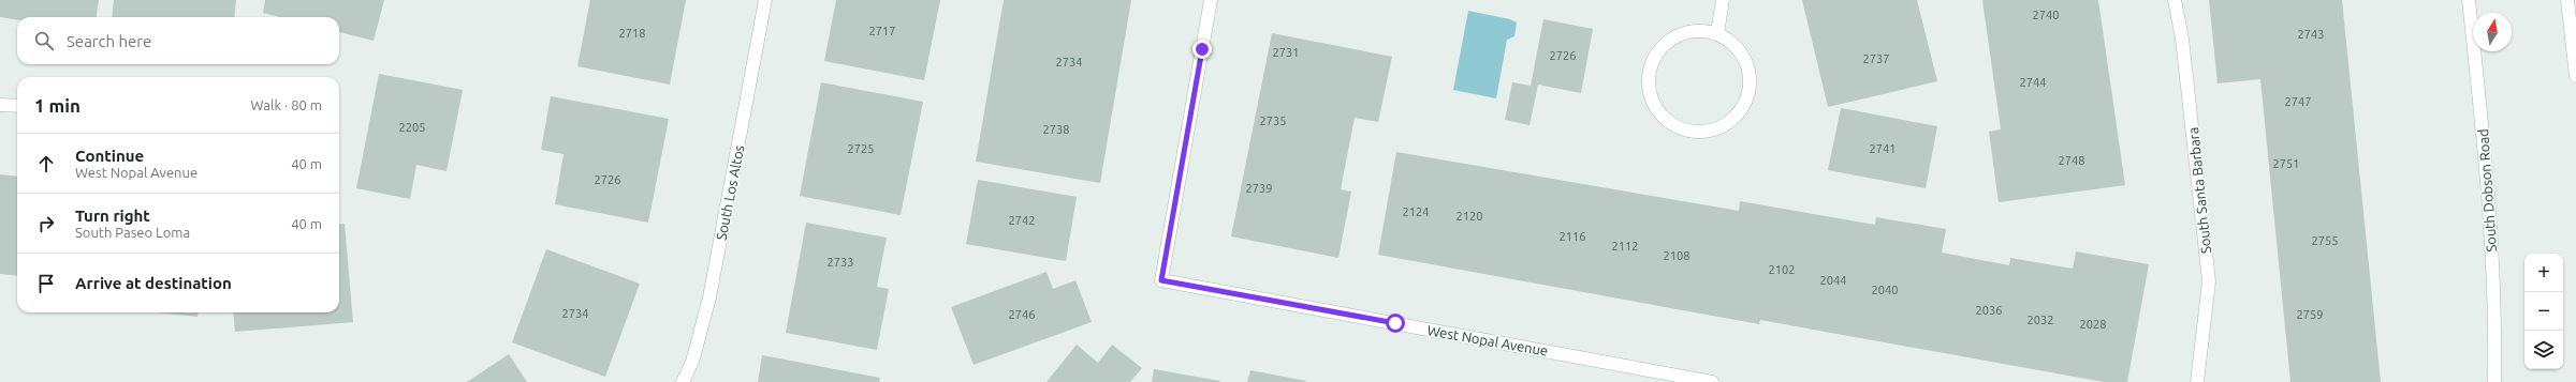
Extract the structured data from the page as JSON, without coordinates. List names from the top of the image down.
{
  "streets": {
    "street": [
      "South Santa Barbara",
      "South Dobson Road",
      "South Los Altos",
      "West Nopal Avenue"
    ]
  },
  "house_numbers": [
    "2740",
    "2717",
    "2718",
    "2743",
    "2731",
    "2726",
    "2737",
    "2734",
    "2744",
    "2747",
    "2735",
    "2205",
    "2738",
    "2725",
    "2741",
    "2748",
    "2751",
    "2726",
    "2739",
    "2124",
    "2120",
    "2742",
    "2116",
    "2755",
    "2112",
    "2108",
    "2733",
    "2102",
    "2044",
    "2040",
    "2036",
    "2734",
    "2746",
    "2759",
    "2032",
    "2028"
  ],
  "north": "top",
  "page": {
    "search": "Search here",
    "heading": ["1 min", "Walk · 80 m"],
    "list": [
      ["Continue", "West Nopal Avenue", "40 m"],
      ["Turn right", "South Paseo Loma", "40 m"],
      "Arrive at destination"
    ],
    "map_buttons": ["+", "−"]
  }
}
